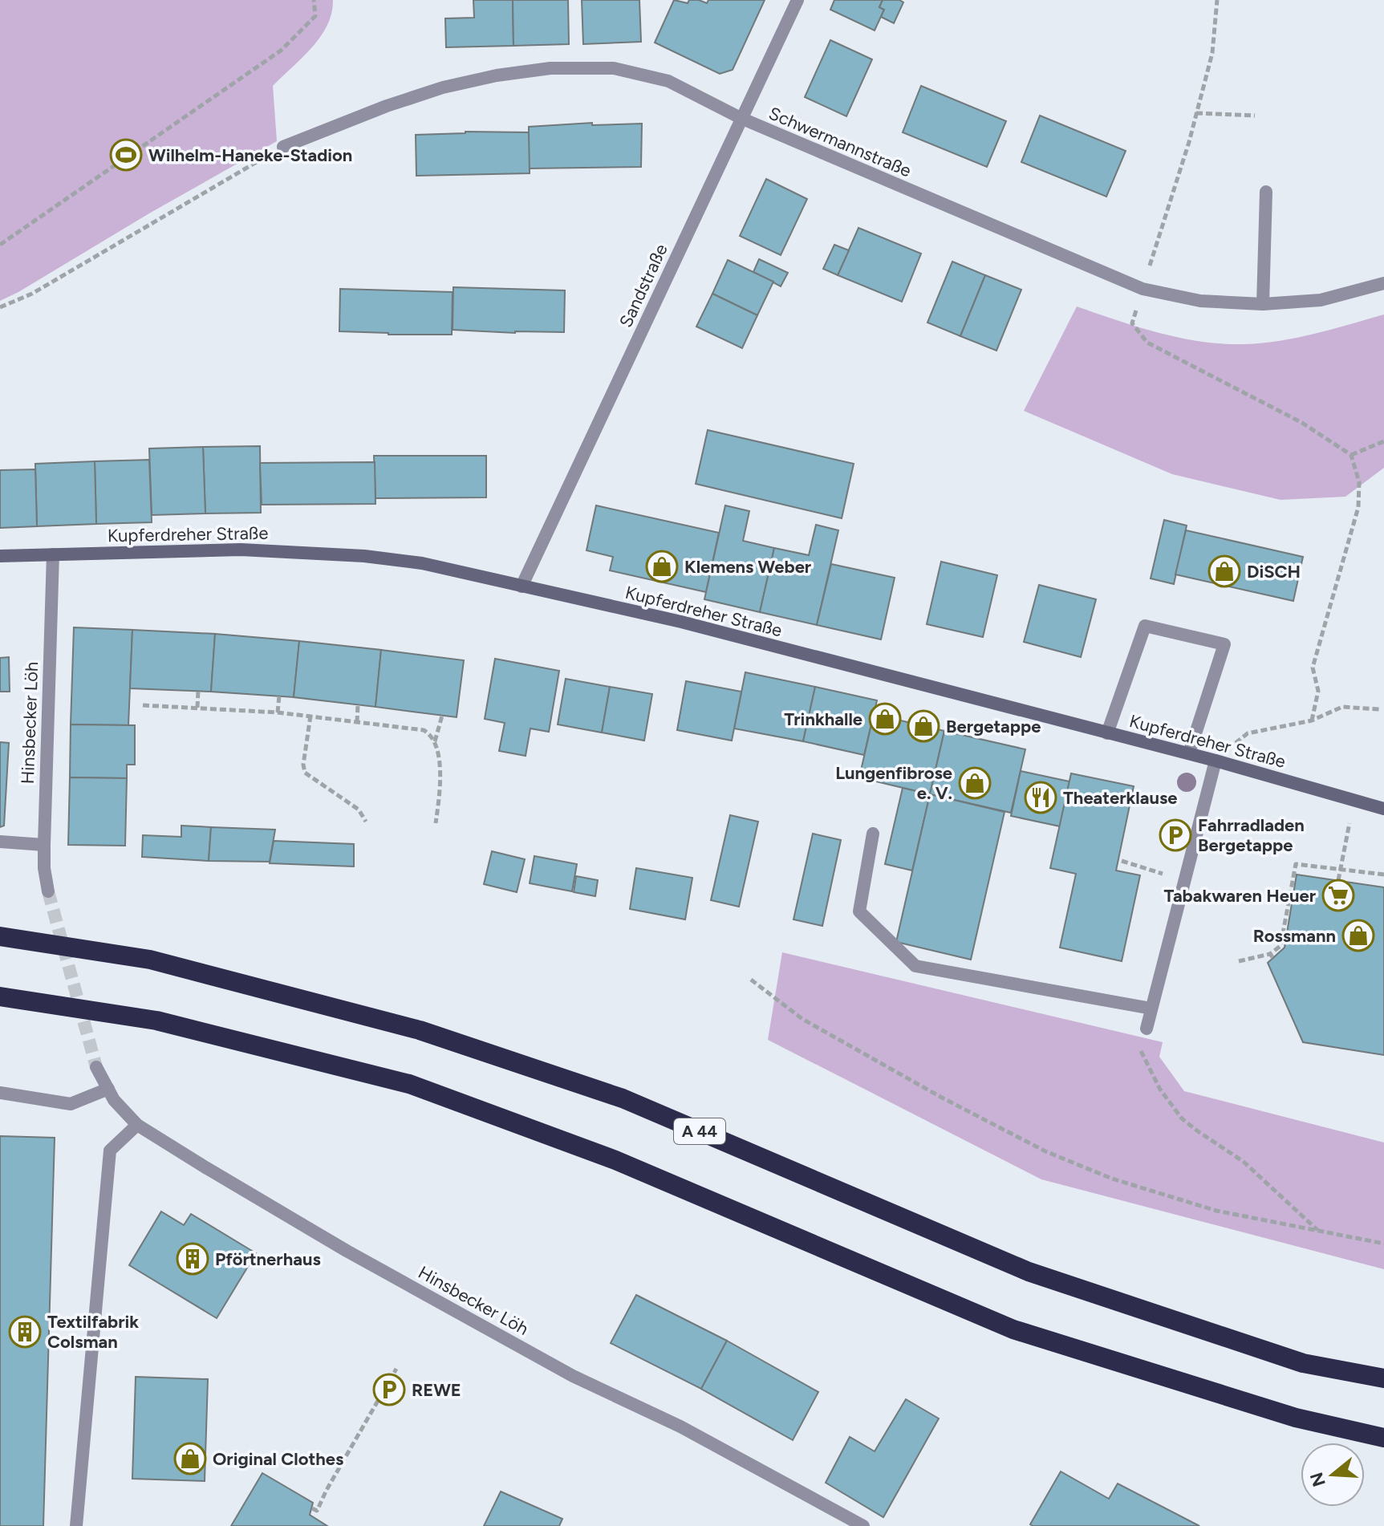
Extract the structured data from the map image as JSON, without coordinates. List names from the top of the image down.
{
  "streets": {
    "highway": ["A 44"],
    "street": [
      "Schwermannstraße",
      "Sandstraße",
      "Kupferdreher Straße",
      "Hinsbecker Löh"
    ]
  },
  "crossings": [
    ["Schwermannstraße", "Sandstraße"],
    ["Sandstraße", "Kupferdreher Straße"],
    ["Kupferdreher Straße", "Hinsbecker Löh"]
  ],
  "places": {
    "sports": ["Wilhelm-Haneke-Stadion"],
    "shop": [
      "Klemens Weber",
      "DiSCH",
      "Trinkhalle",
      "Bergetappe",
      "Lungenfibrose e. V.",
      "Rossmann",
      "Original Clothes"
    ],
    "restaurant": ["Theaterklause"],
    "parking": ["Fahrradladen Bergetappe", "REWE"],
    "supermarket": ["Tabakwaren Heuer"],
    "building": ["Pförtnerhaus", "Textilfabrik Colsman"]
  },
  "north": "left"
}
